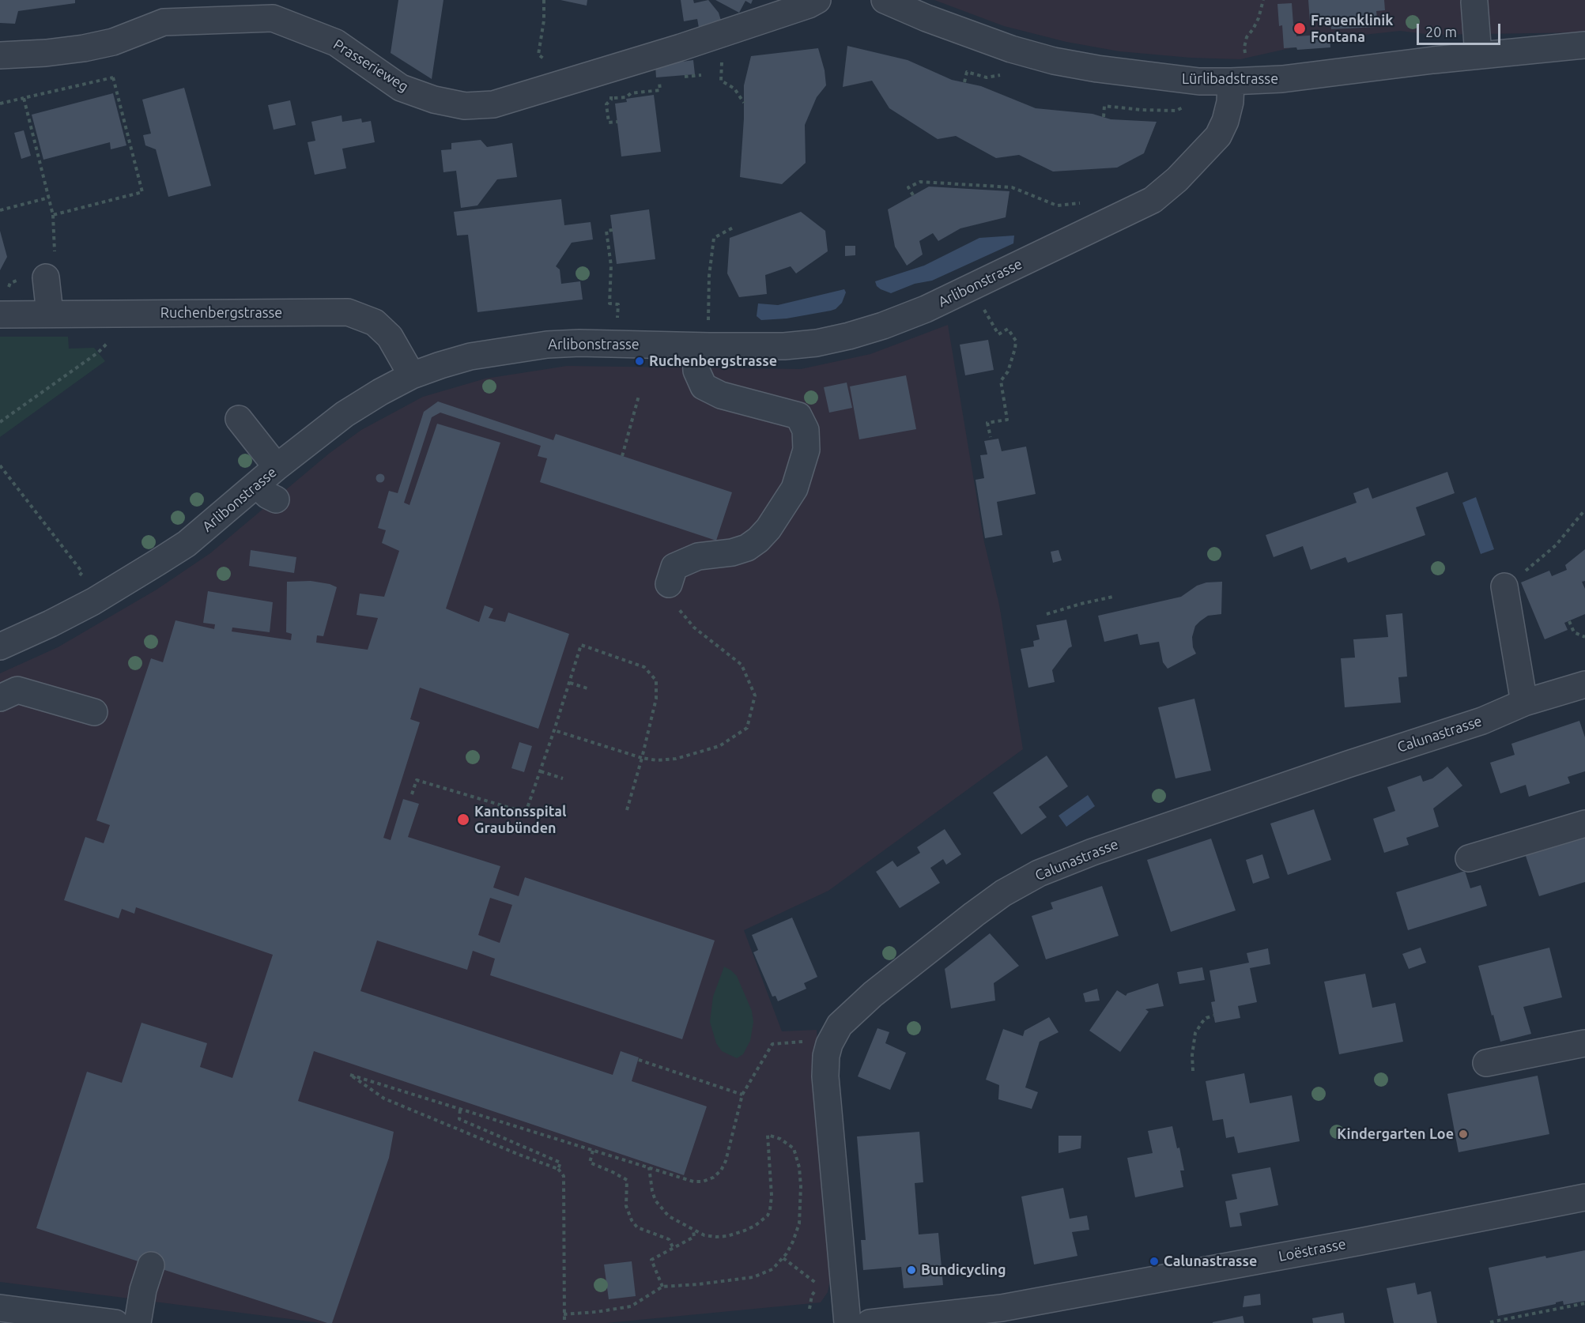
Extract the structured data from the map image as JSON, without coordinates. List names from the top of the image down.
{
  "streets": {
    "street": [
      "Prasserieweg",
      "Lürlibadstrasse",
      "Arlibonstrasse",
      "Ruchenbergstrasse",
      "Calunastrasse",
      "Loëstrasse"
    ]
  },
  "crossings": [
    ["Lürlibadstrasse", "Arlibonstrasse"],
    ["Arlibonstrasse", "Ruchenbergstrasse"]
  ],
  "places": [
    "Frauenklinik Fontana",
    "Ruchenbergstrasse",
    "Kantonsspital Graubünden",
    "Kindergarten Loe",
    "Calunastrasse",
    "Bundicycling"
  ],
  "scale_bar": "20 m"
}
